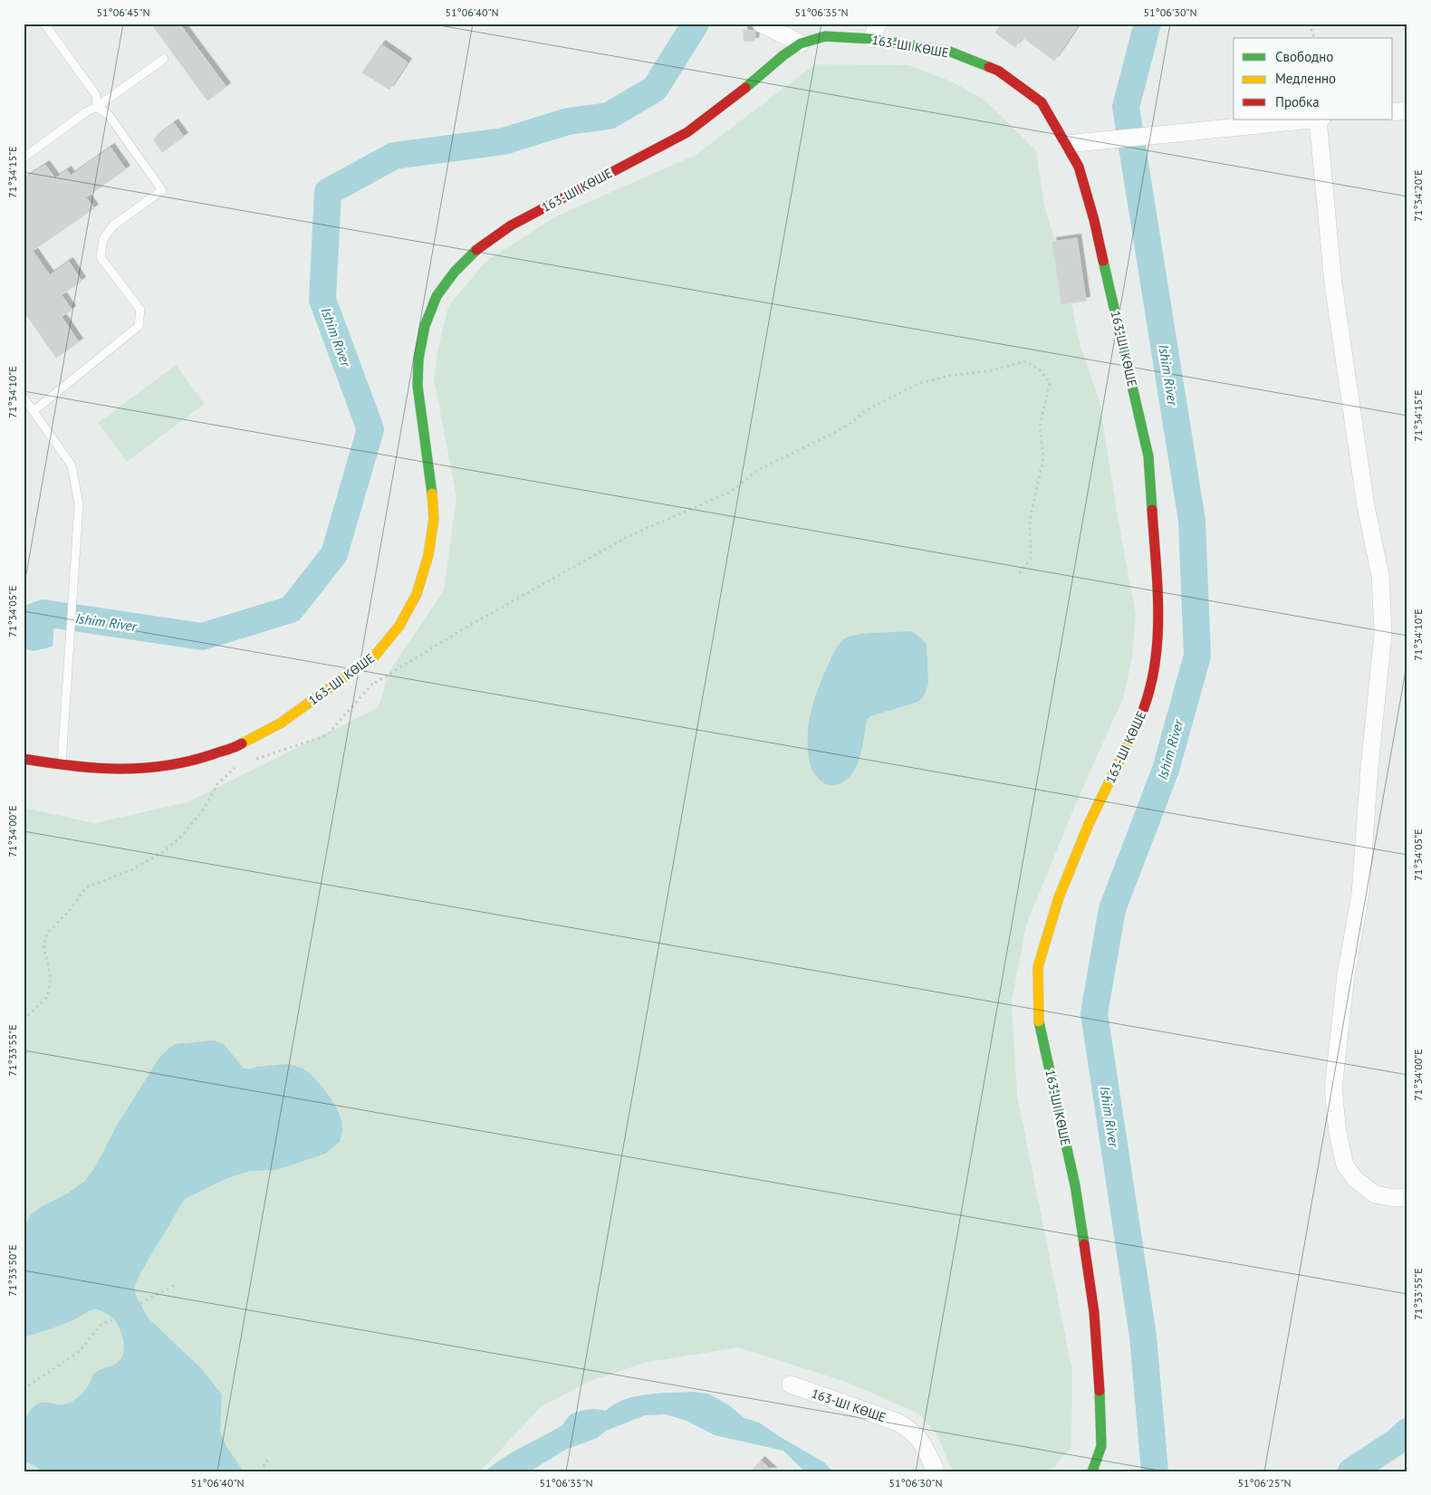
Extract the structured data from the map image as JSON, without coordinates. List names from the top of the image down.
{
  "streets": {
    "street": ["163-ШІ КӨШЕ"]
  },
  "water": ["Ishim River"],
  "legend": ["Свободно", "Медленно", "Пробка"],
  "coordinates": [
    "51°06'45\"N",
    "51°06'40\"N",
    "51°06'35\"N",
    "51°06'30\"N",
    "71°34'15\"E",
    "71°34'20\"E",
    "71°34'10\"E",
    "71°34'05\"E",
    "71°34'00\"E",
    "71°33'55\"E",
    "71°33'50\"E",
    "51°06'25\"N"
  ]
}
